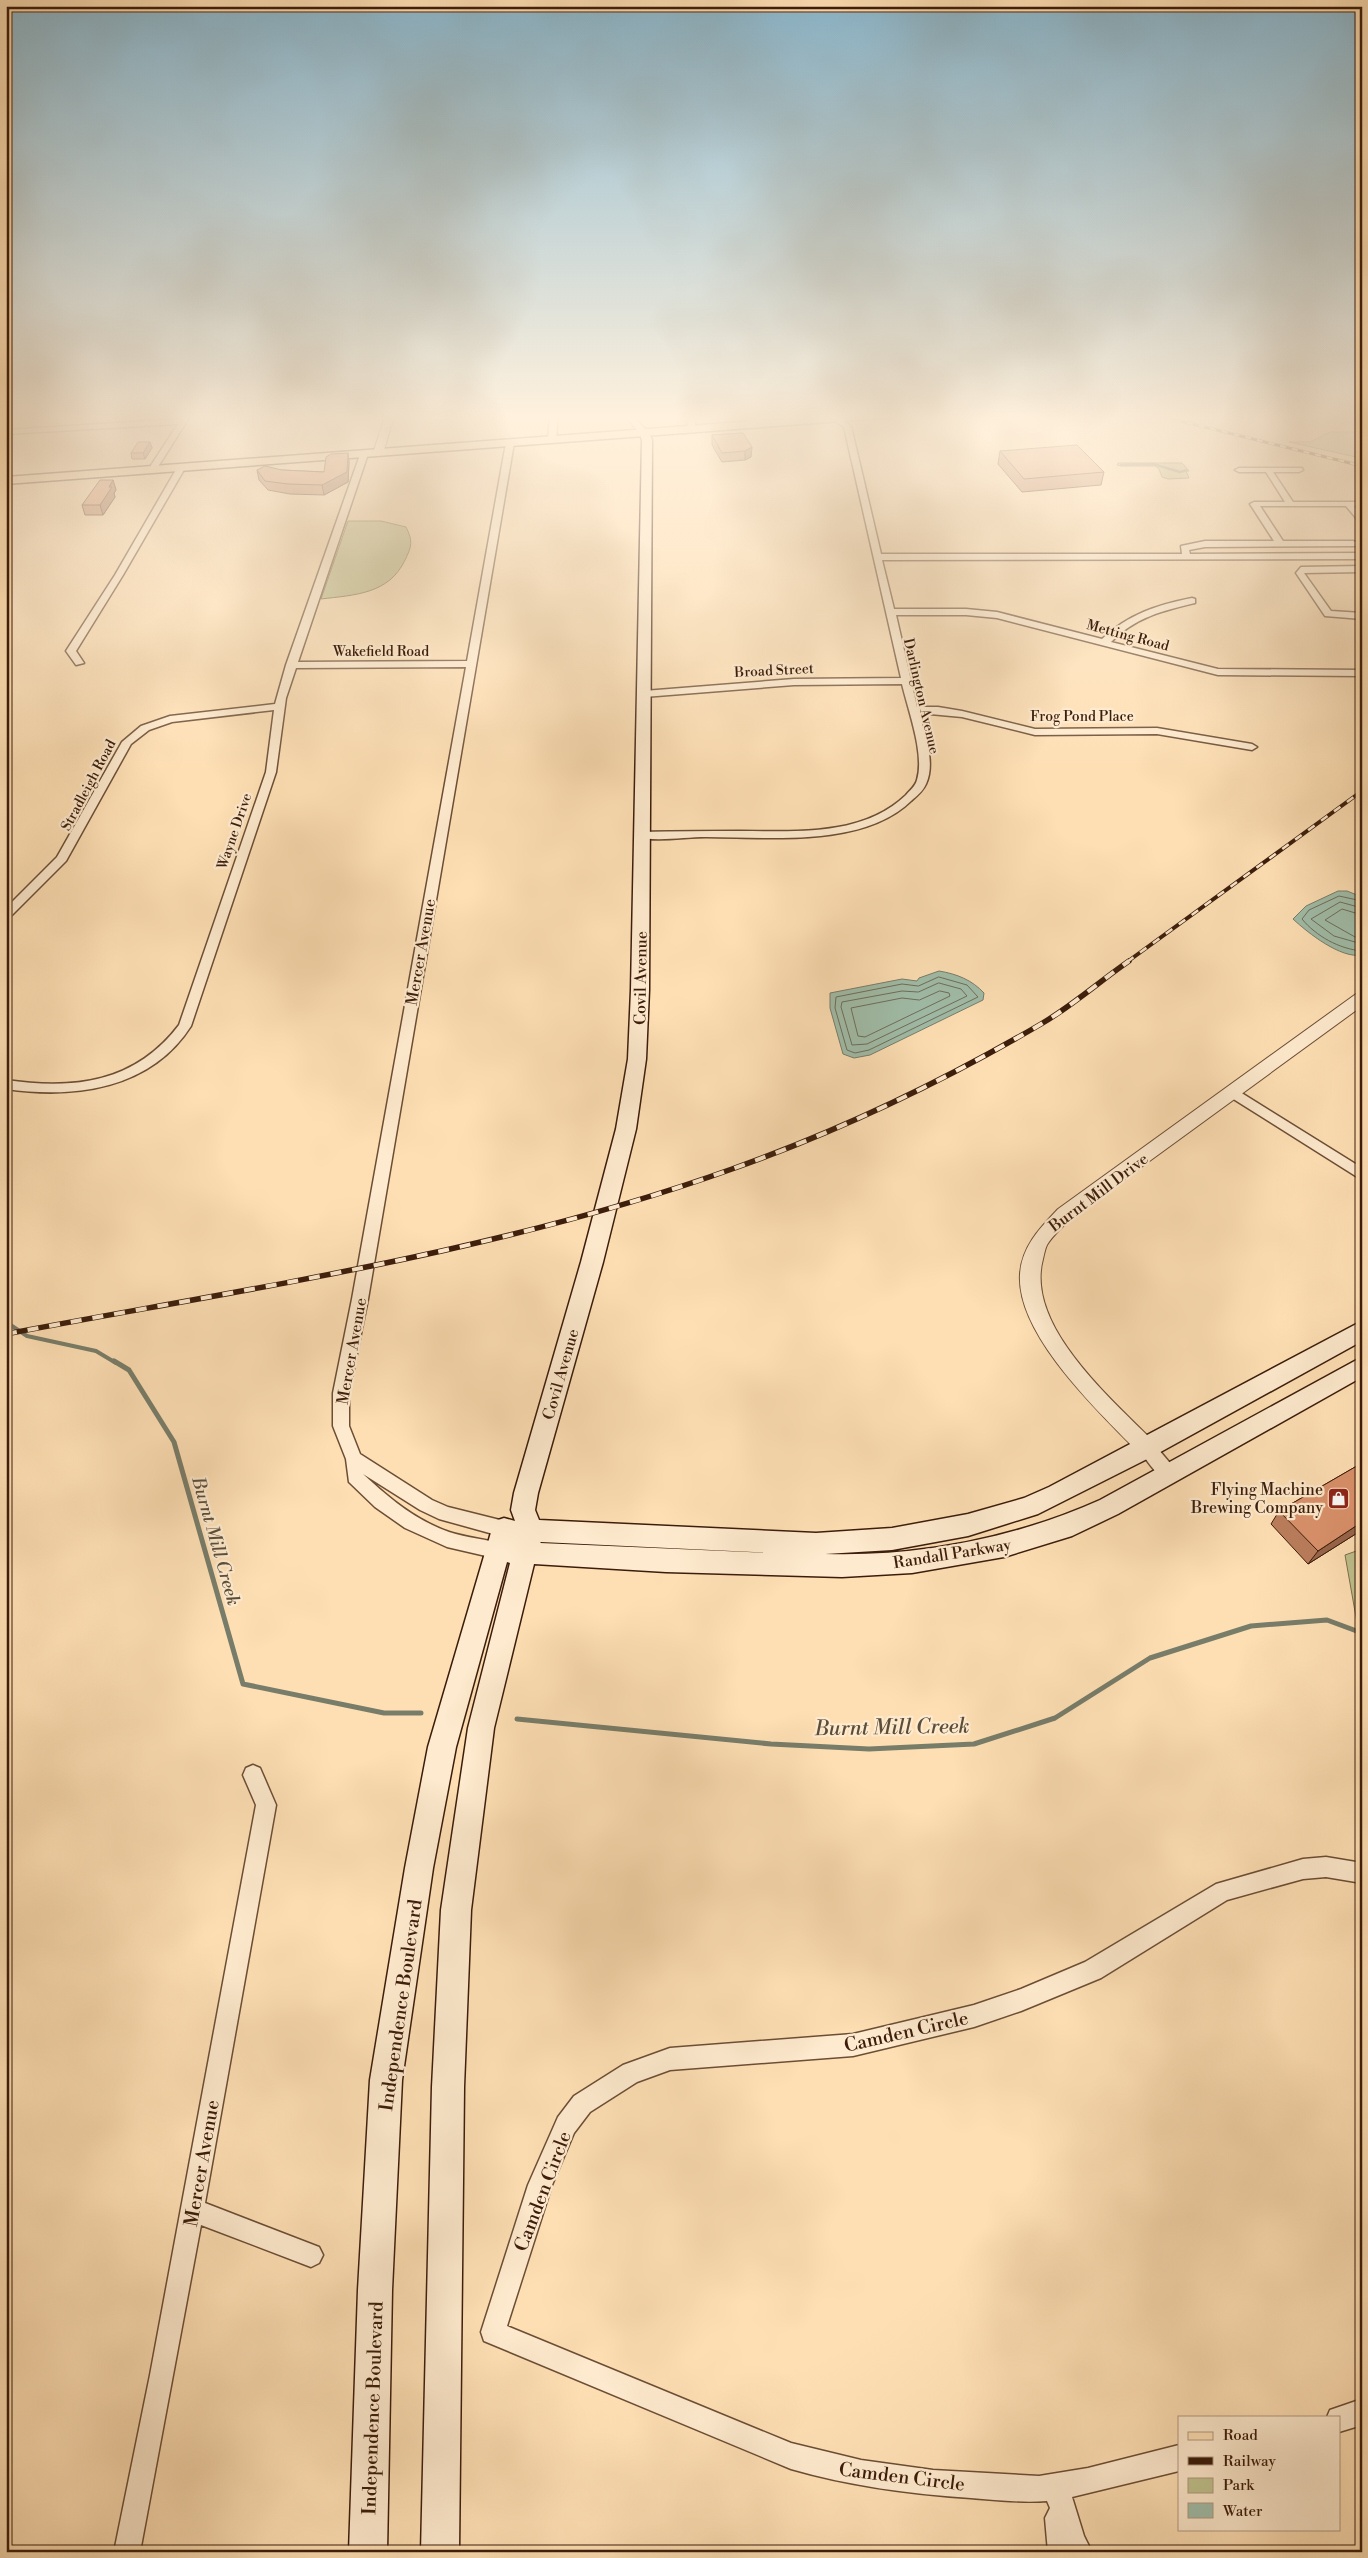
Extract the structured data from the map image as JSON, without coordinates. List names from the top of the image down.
{
  "streets": {
    "main road": ["Covil Avenue", "Randall Parkway", "Independence Boulevard"],
    "street": [
      "Metting Road",
      "Wakefield Road",
      "Broad Street",
      "Darlington Avenue",
      "Frog Pond Place",
      "Stradleigh Road",
      "Wayne Drive",
      "Mercer Avenue",
      "Burnt Mill Drive",
      "Camden Circle"
    ]
  },
  "crossings": [
    ["Metting Road", "Darlington Avenue"],
    ["Wakefield Road", "Wayne Drive"],
    ["Wakefield Road", "Mercer Avenue"],
    ["Broad Street", "Darlington Avenue"],
    ["Broad Street", "Covil Avenue"],
    ["Darlington Avenue", "Frog Pond Place"],
    ["Darlington Avenue", "Covil Avenue"],
    ["Stradleigh Road", "Wayne Drive"],
    ["Mercer Avenue", "Covil Avenue"],
    ["Mercer Avenue", "Randall Parkway"],
    ["Mercer Avenue", "Independence Boulevard"],
    ["Covil Avenue", "Randall Parkway"],
    ["Covil Avenue", "Independence Boulevard"],
    ["Burnt Mill Drive", "Randall Parkway"],
    ["Randall Parkway", "Independence Boulevard"]
  ],
  "water": ["Burnt Mill Creek"],
  "places": {
    "shop": ["Flying Machine Brewing Company"]
  },
  "legend": [
    "Road",
    "Railway",
    "Park",
    "Water"
  ]
}
